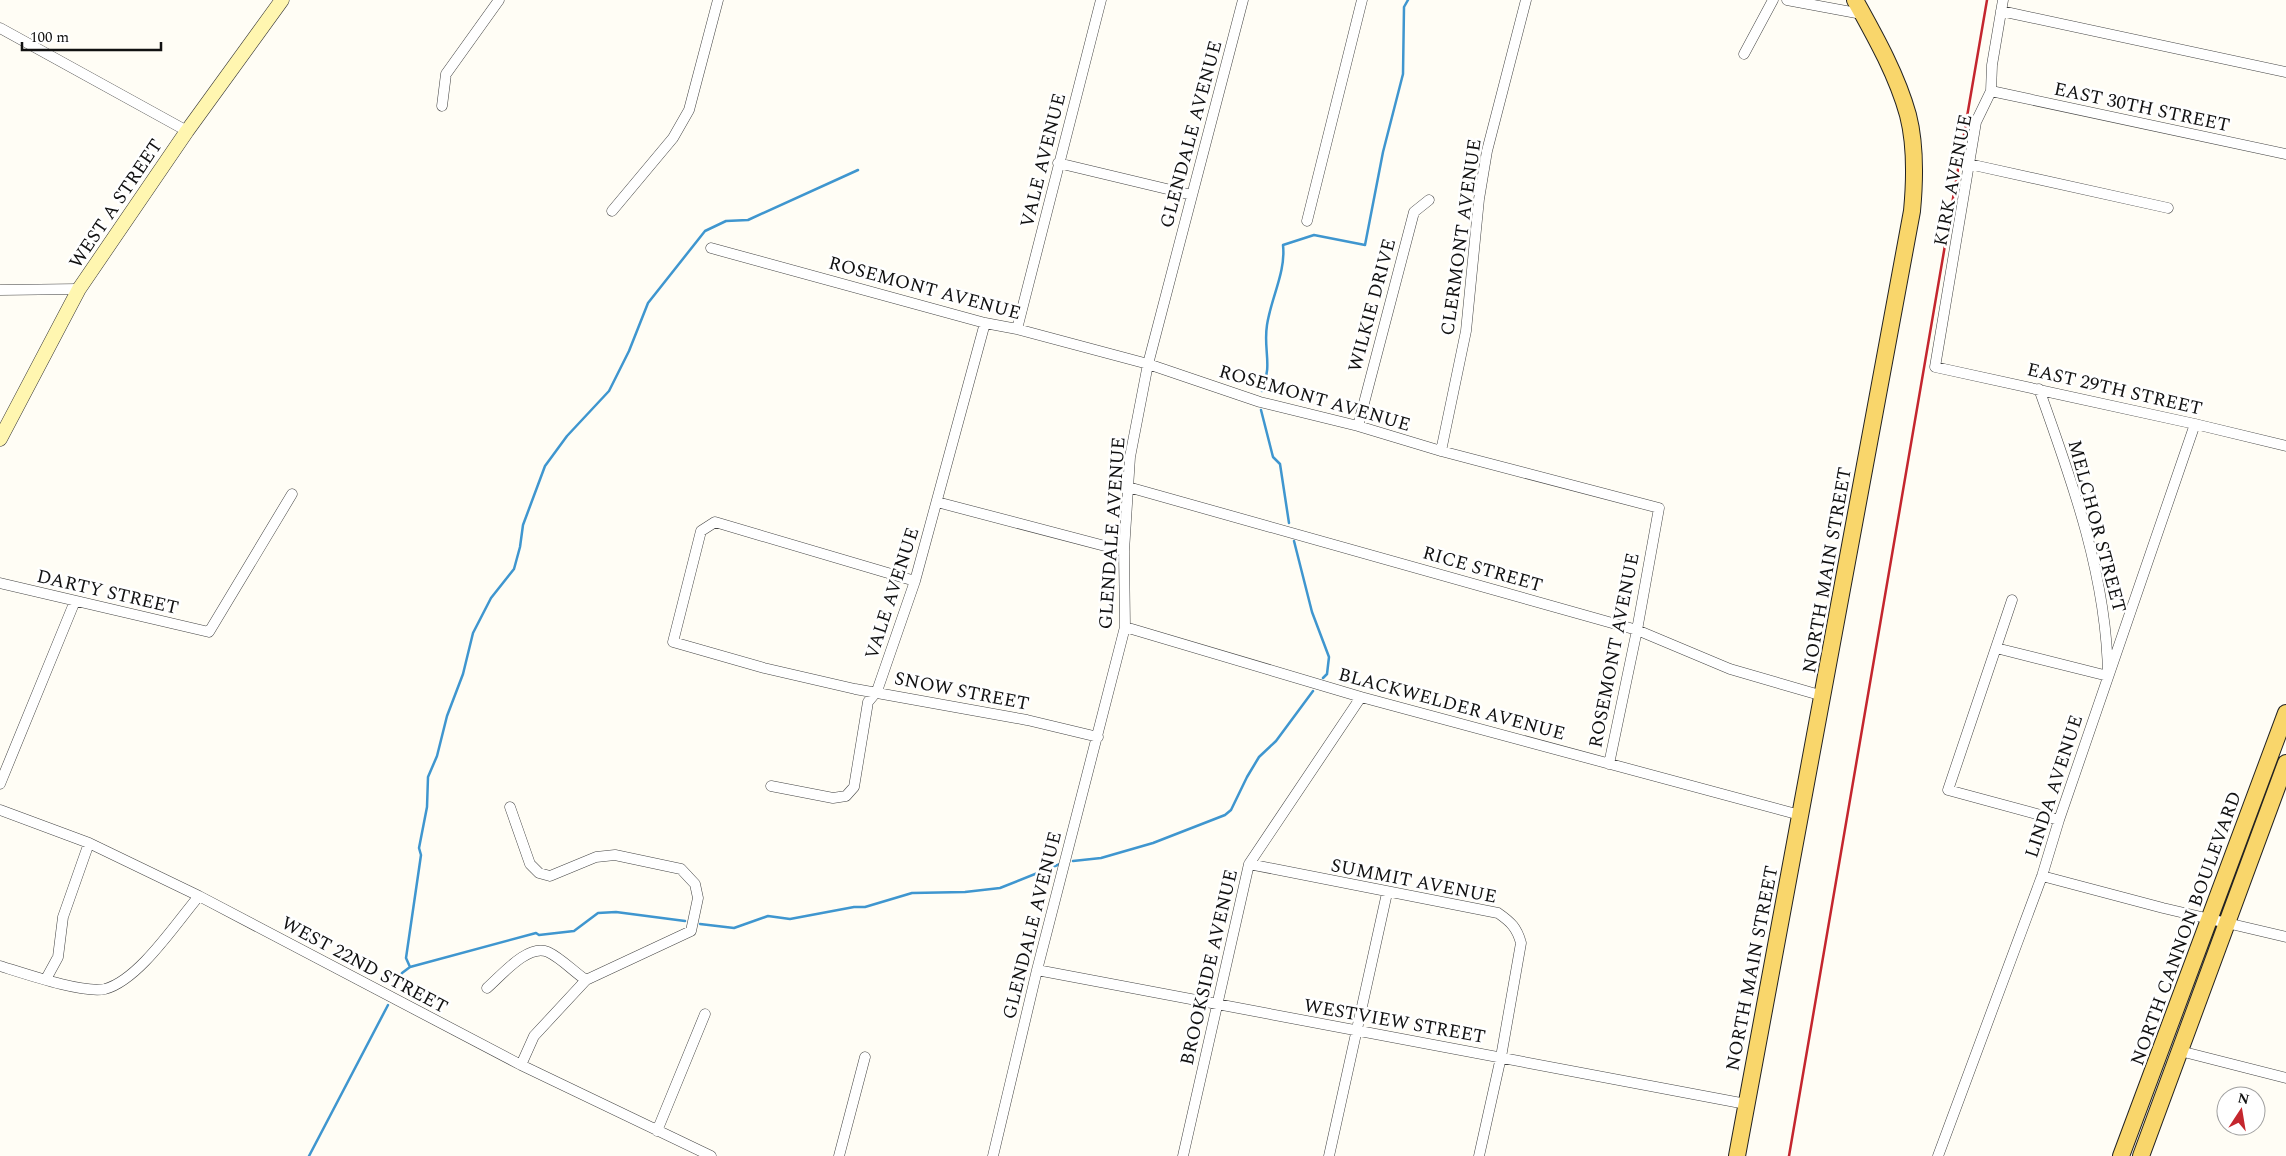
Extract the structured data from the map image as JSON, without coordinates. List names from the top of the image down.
{
  "streets": {
    "main road": ["NORTH MAIN STREET", "NORTH CANNON BOULEVARD"],
    "street": [
      "EAST 30TH STREET",
      "GLENDALE AVENUE",
      "VALE AVENUE",
      "KIRK AVENUE",
      "WEST A STREET",
      "CLERMONT AVENUE",
      "ROSEMONT AVENUE",
      "WILKIE DRIVE",
      "EAST 29TH STREET",
      "MELCHOR STREET",
      "RICE STREET",
      "DARTY STREET",
      "SNOW STREET",
      "BLACKWELDER AVENUE",
      "LINDA AVENUE",
      "SUMMIT AVENUE",
      "WEST 22ND STREET",
      "BROOKSIDE AVENUE",
      "WESTVIEW STREET"
    ]
  },
  "crossings": [
    ["EAST 30TH STREET", "KIRK AVENUE"],
    ["GLENDALE AVENUE", "ROSEMONT AVENUE"],
    ["GLENDALE AVENUE", "RICE STREET"],
    ["GLENDALE AVENUE", "SNOW STREET"],
    ["GLENDALE AVENUE", "BLACKWELDER AVENUE"],
    ["GLENDALE AVENUE", "WESTVIEW STREET"],
    ["VALE AVENUE", "ROSEMONT AVENUE"],
    ["VALE AVENUE", "SNOW STREET"],
    ["KIRK AVENUE", "EAST 29TH STREET"],
    ["CLERMONT AVENUE", "ROSEMONT AVENUE"],
    ["ROSEMONT AVENUE", "WILKIE DRIVE"],
    ["ROSEMONT AVENUE", "RICE STREET"],
    ["ROSEMONT AVENUE", "BLACKWELDER AVENUE"],
    ["EAST 29TH STREET", "MELCHOR STREET"],
    ["EAST 29TH STREET", "LINDA AVENUE"],
    ["MELCHOR STREET", "LINDA AVENUE"],
    ["RICE STREET", "NORTH MAIN STREET"],
    ["NORTH MAIN STREET", "BLACKWELDER AVENUE"],
    ["NORTH MAIN STREET", "WESTVIEW STREET"],
    ["BLACKWELDER AVENUE", "BROOKSIDE AVENUE"],
    ["SUMMIT AVENUE", "BROOKSIDE AVENUE"],
    ["SUMMIT AVENUE", "WESTVIEW STREET"],
    ["BROOKSIDE AVENUE", "WESTVIEW STREET"]
  ],
  "scale_bar": "100 m",
  "north": "top"
}
